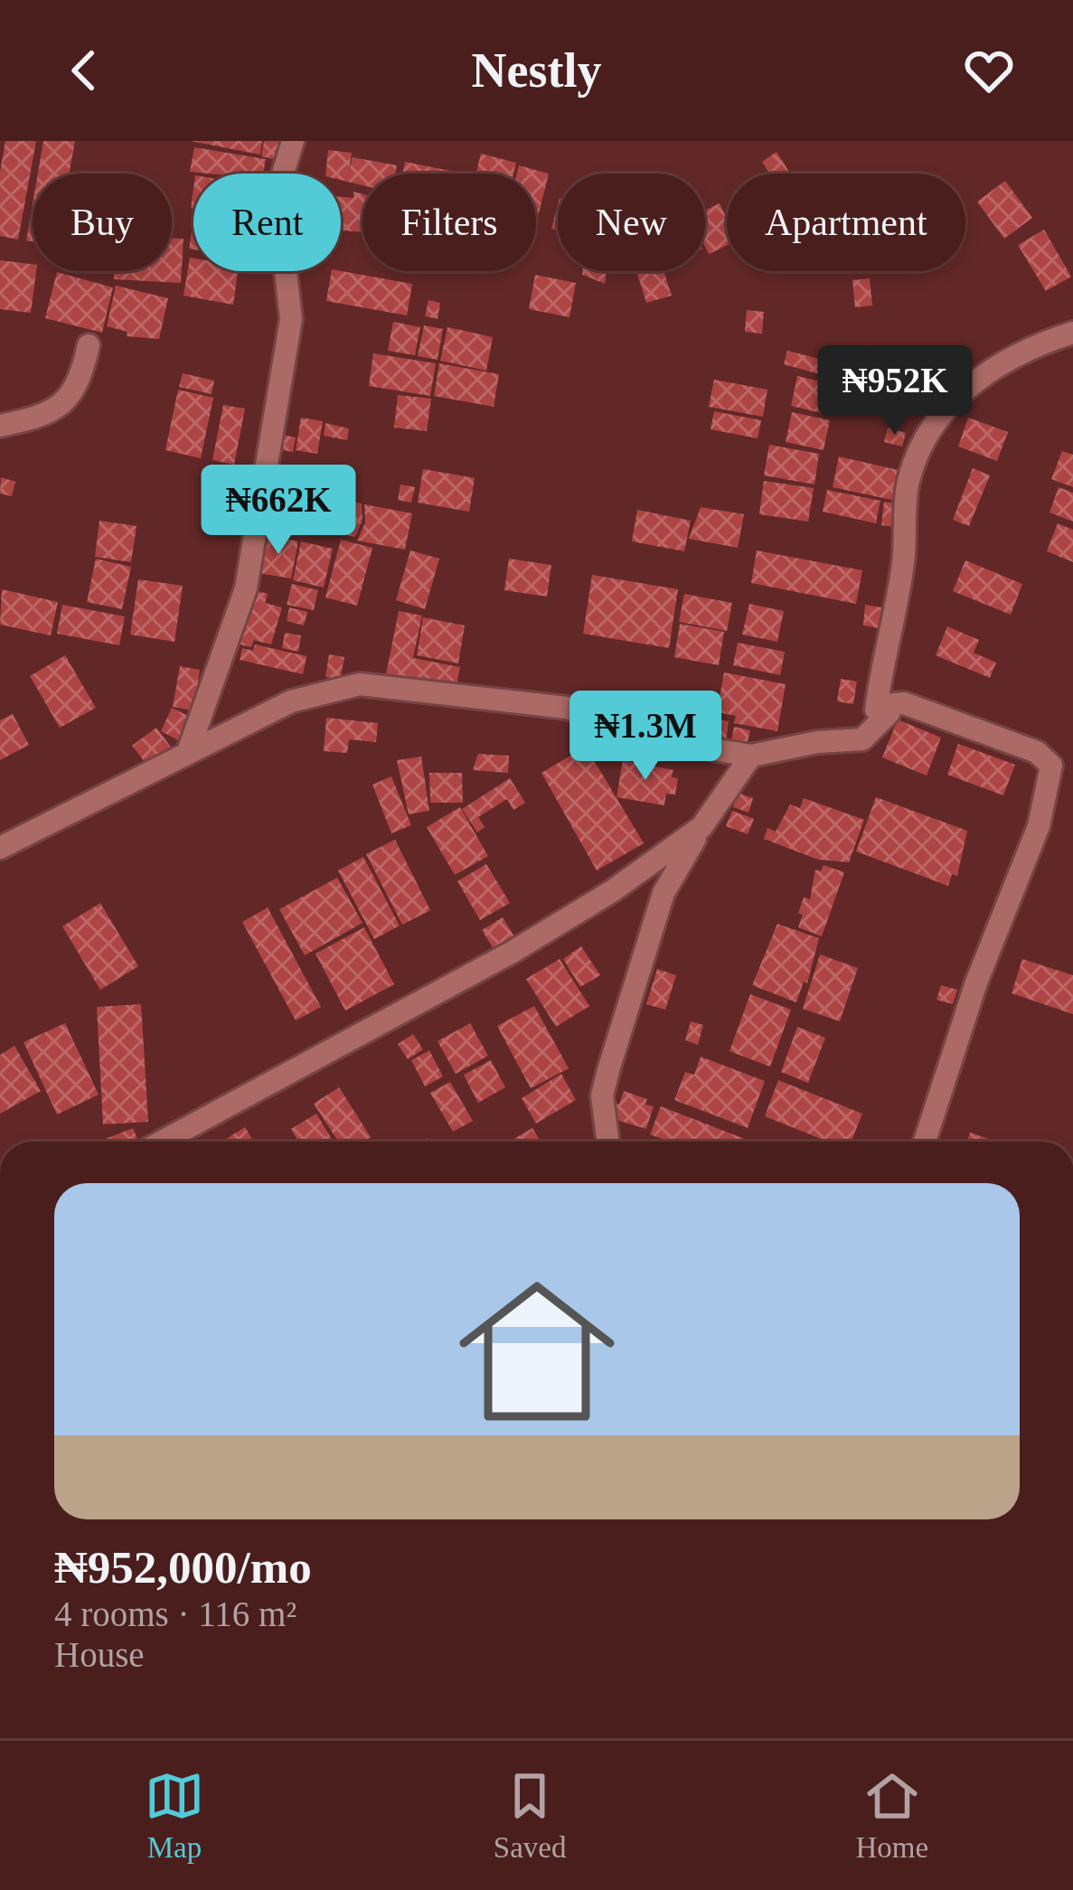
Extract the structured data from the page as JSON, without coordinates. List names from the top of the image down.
{
  "page": {
    "header": "Nestly",
    "chip": [
      "Buy",
      "Rent",
      "Filters",
      "New",
      "Apartment"
    ],
    "price": ["₦952K", "₦662K", "₦1.3M"],
    "list": [
      {
        "name": "₦952,000/mo",
        "note": "4 rooms · 116 m² · House"
      }
    ],
    "tabs": ["Map", "Saved", "Home"]
  }
}
